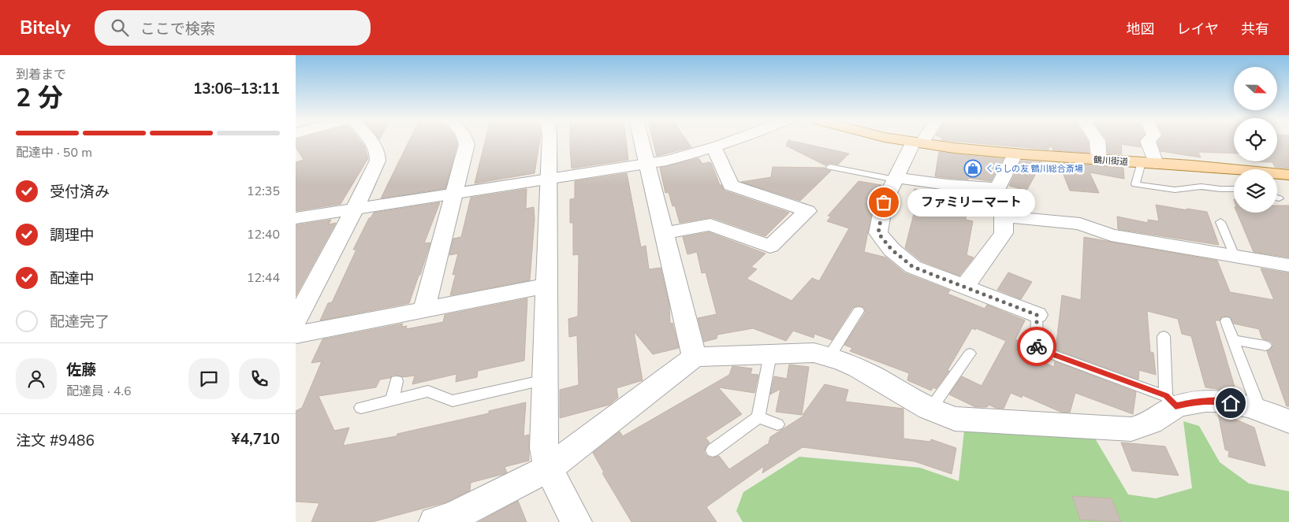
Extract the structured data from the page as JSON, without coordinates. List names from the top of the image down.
{
  "streets": {
    "main road": ["鶴川街道"]
  },
  "places": {
    "shop": ["くらしの友 鶴川総合斎場"],
    "other": ["ファミリーマート"]
  },
  "north": "right",
  "page": {
    "header": "Bitely",
    "search": "ここで検索",
    "nav": ["地図", "レイヤ", "共有"],
    "heading": ["2 分", "到着まで", "13:06–13:11"],
    "panel": [
      "佐藤",
      "配達員 · 4.6",
      "注文 #9486",
      "¥4,710"
    ],
    "bar": "配達中 · 50 m",
    "list": [
      ["受付済み", "12:35"],
      ["調理中", "12:40"],
      ["配達中", "12:44"],
      "配達完了"
    ],
    "bubble": "ファミリーマート"
  }
}
